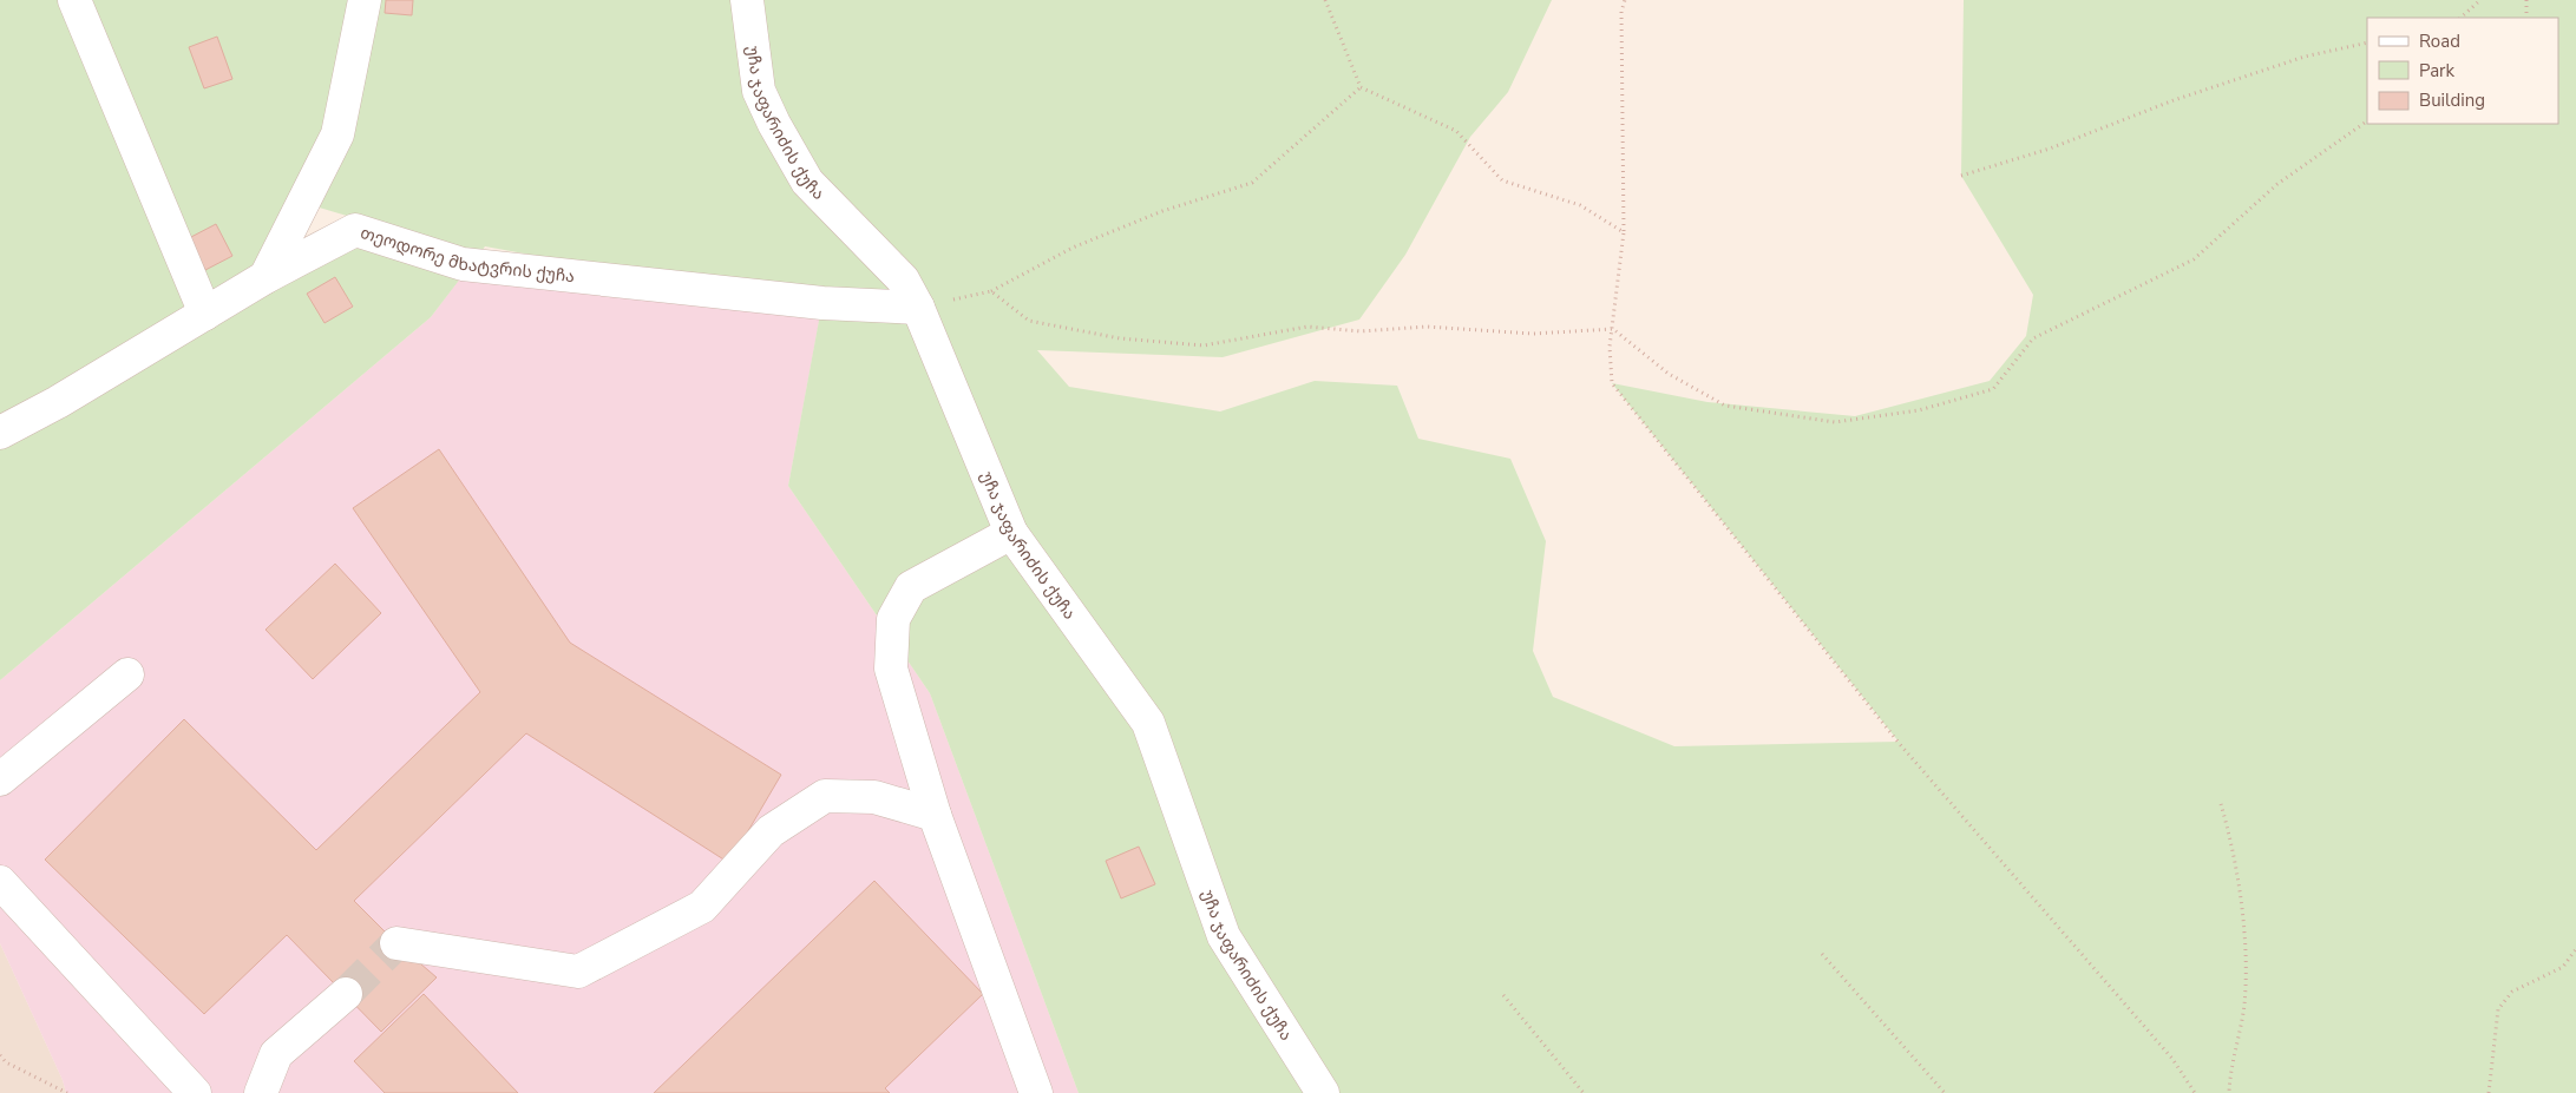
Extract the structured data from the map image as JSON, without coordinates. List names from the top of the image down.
{
  "streets": {
    "street": ["უჩა ჯაფარიძის ქუჩა", "თეოდორე მხატვრის ქუჩა"]
  },
  "crossings": [
    ["უჩა ჯაფარიძის ქუჩა", "თეოდორე მხატვრის ქუჩა"]
  ],
  "legend": ["Road", "Park", "Building"]
}
